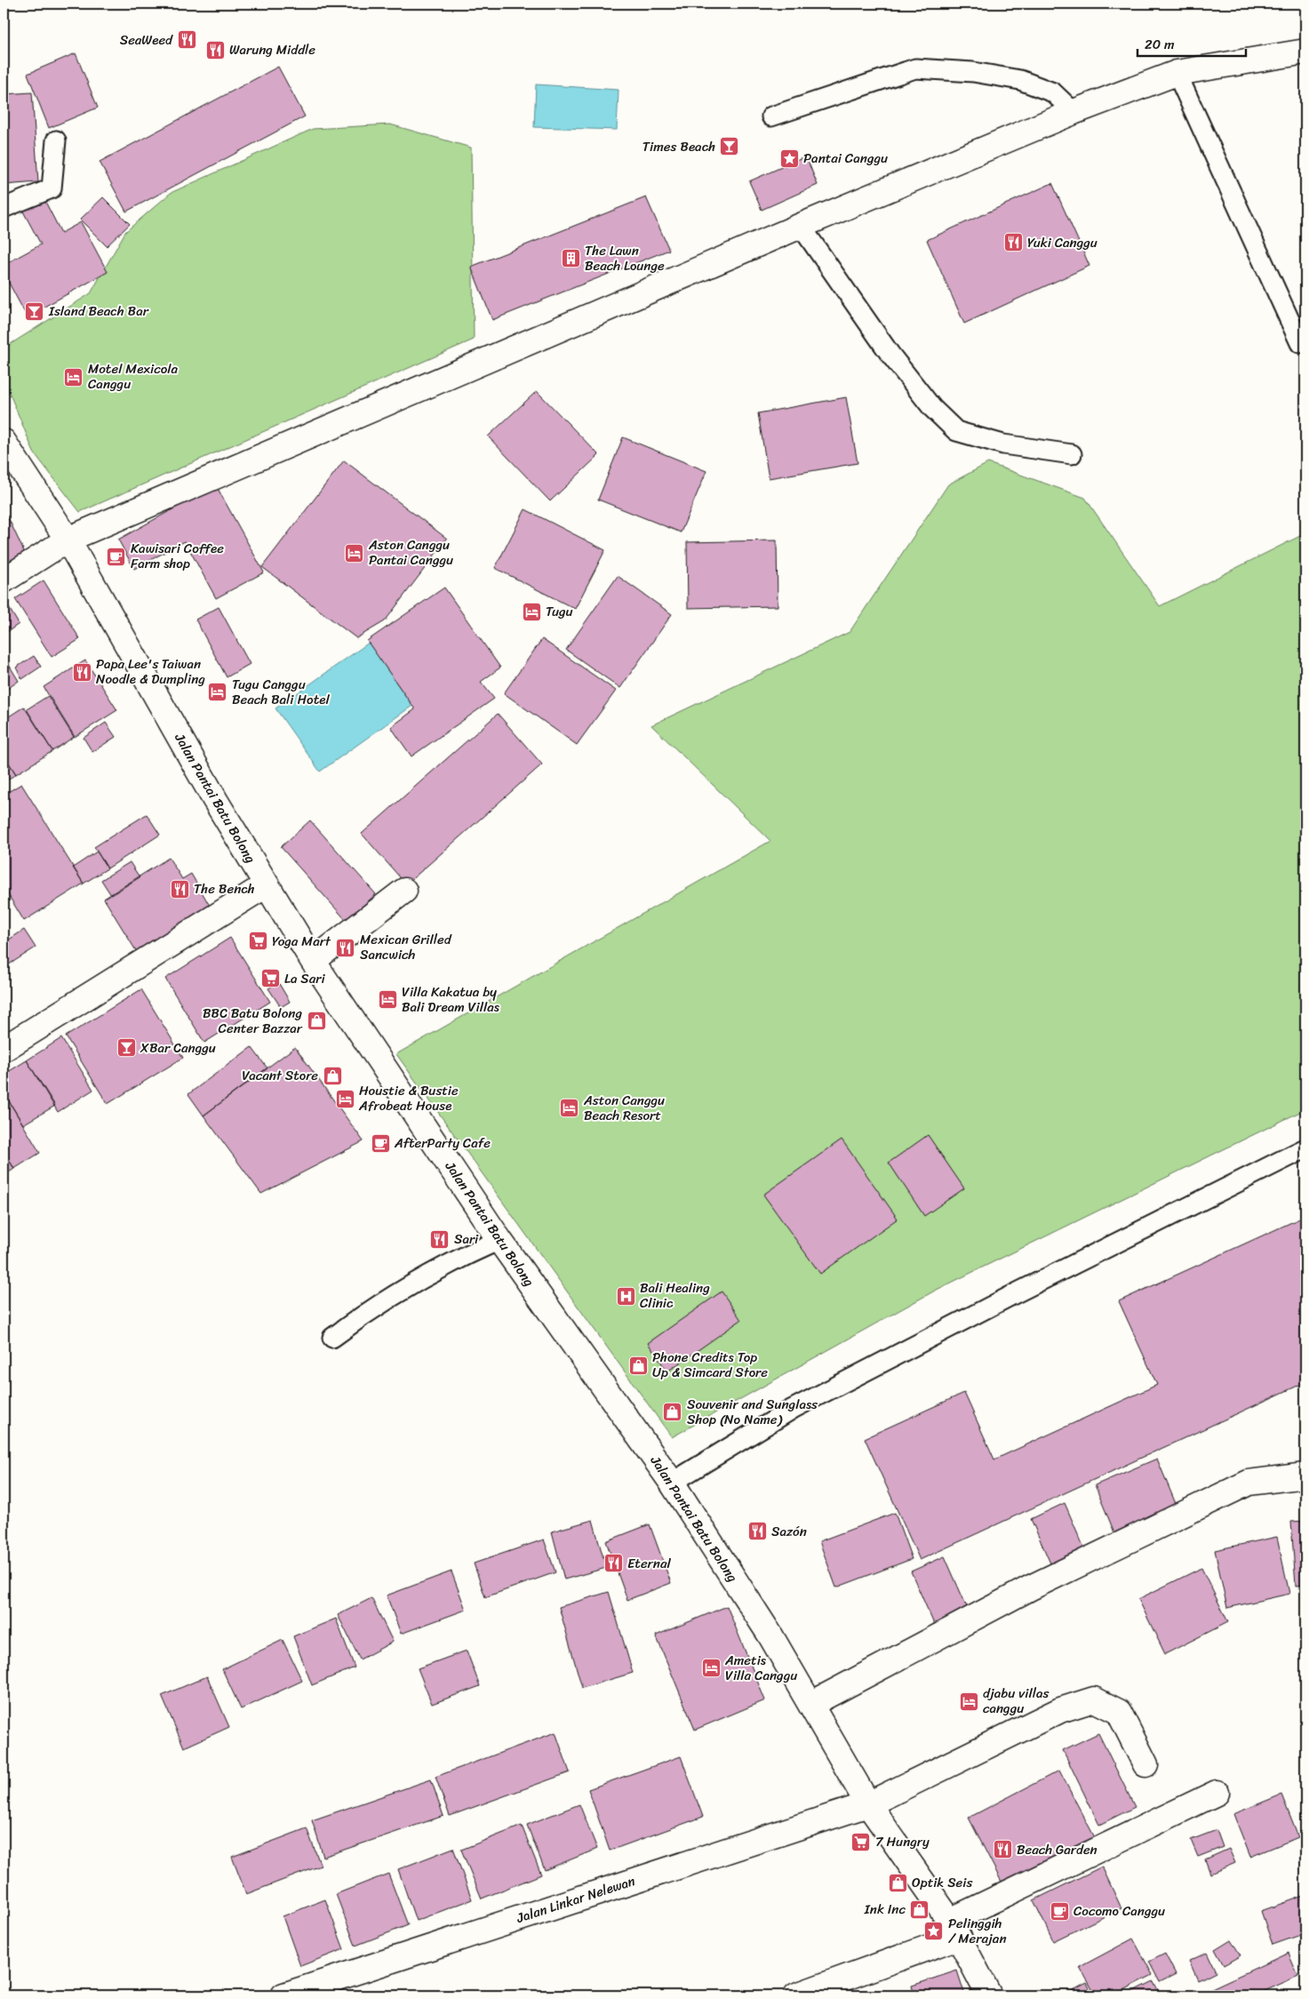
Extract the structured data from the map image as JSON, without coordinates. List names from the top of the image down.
{
  "streets": {
    "street": ["Jalan Pantai Batu Bolong", "Jalan Linkar Nelewan"]
  },
  "crossings": [
    ["Jalan Pantai Batu Bolong", "Jalan Linkar Nelewan"]
  ],
  "places": {
    "restaurant": [
      "SeaWeed",
      "Warung Middle",
      "Yuki Canggu",
      "Papa Lee's Taiwan Noodle & Dumpling",
      "The Bench",
      "Mexican Grilled Sancwich",
      "Sari",
      "Sazón",
      "Eternal",
      "Beach Garden"
    ],
    "bar": ["Times Beach", "Island Beach Bar", "XBar Canggu"],
    "place": ["Pantai Canggu", "Pelinggih / Merajan"],
    "building": ["The Lawn Beach Lounge"],
    "hotel": [
      "Motel Mexicola Canggu",
      "Aston Canggu Pantai Canggu",
      "Tugu",
      "Tugu Canggu Beach Bali Hotel",
      "Villa Kakatua by Bali Dream Villas",
      "Houstie & Bustie Afrobeat House",
      "Aston Canggu Beach Resort",
      "Ametis Villa Canggu",
      "djabu villas canggu"
    ],
    "cafe": ["Kawisari Coffee Farm shop", "AfterParty Cafe", "Cocomo Canggu"],
    "supermarket": ["Yoga Mart", "La Sari", "7 Hungry"],
    "shop": [
      "BBC Batu Bolong Center Bazzar",
      "Vacant Store",
      "Phone Credits Top Up & Simcard Store",
      "Souvenir and Sunglass Shop (No Name)",
      "Optik Seis",
      "Ink Inc"
    ],
    "hospital": ["Bali Healing Clinic"]
  },
  "scale_bar": "20 m"
}
